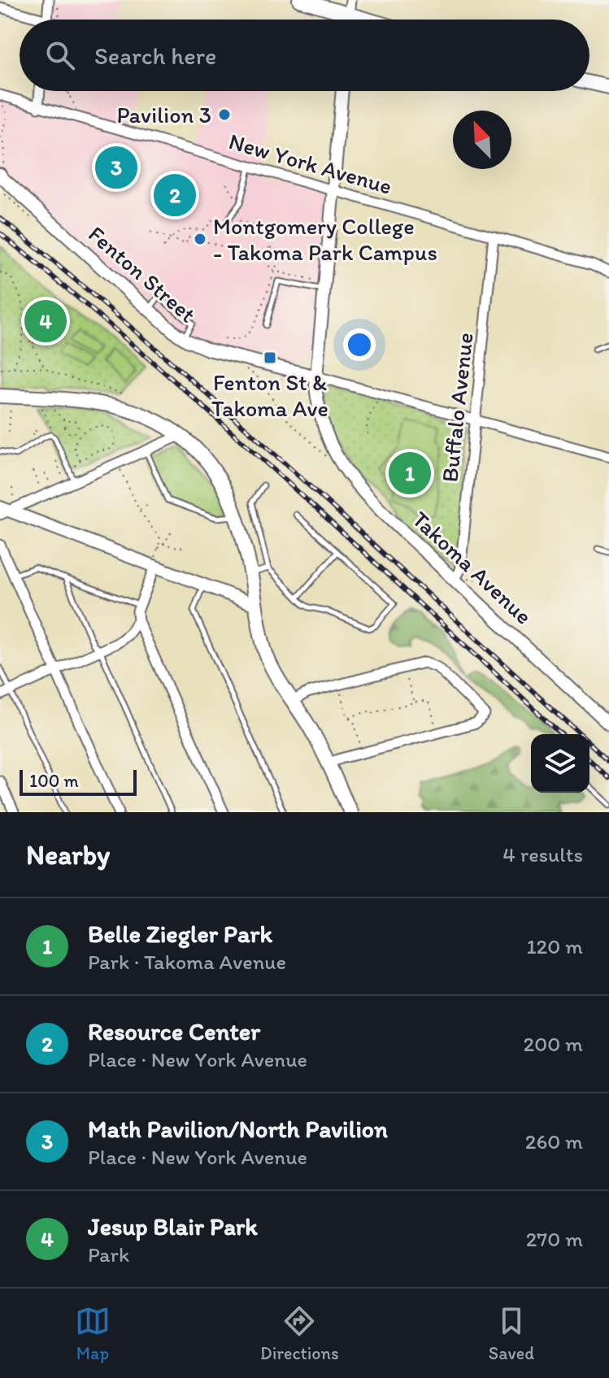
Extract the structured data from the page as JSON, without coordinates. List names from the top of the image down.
{
  "streets": {
    "street": [
      "New York Avenue",
      "Fenton Street",
      "Buffalo Avenue",
      "Takoma Avenue"
    ]
  },
  "crossings": [
    ["New York Avenue", "Buffalo Avenue"],
    ["New York Avenue", "Takoma Avenue"],
    ["Fenton Street", "Takoma Avenue"],
    ["Buffalo Avenue", "Takoma Avenue"]
  ],
  "places": {
    "other": ["Pavilion 3", "Montgomery College - Takoma Park Campus"],
    "transit": ["Fenton St & Takoma Ave"]
  },
  "scale_bar": "100 m",
  "north": "top left",
  "page": {
    "search": "Search here",
    "pins": [
      "3",
      "2",
      "4",
      "1"
    ],
    "scale": "100 m",
    "heading": ["Nearby", "4 results"],
    "list": [
      {
        "mark": "1",
        "name": "Belle Ziegler Park",
        "note": "Park · Takoma Avenue",
        "value": "120 m"
      },
      {
        "mark": "2",
        "name": "Resource Center",
        "note": "Place · New York Avenue",
        "value": "200 m"
      },
      {
        "mark": "3",
        "name": "Math Pavilion/North Pavilion",
        "note": "Place · New York Avenue",
        "value": "260 m"
      },
      {
        "mark": "4",
        "name": "Jesup Blair Park",
        "note": "Park",
        "value": "270 m"
      }
    ],
    "nav": ["Map", "Directions", "Saved"]
  }
}
